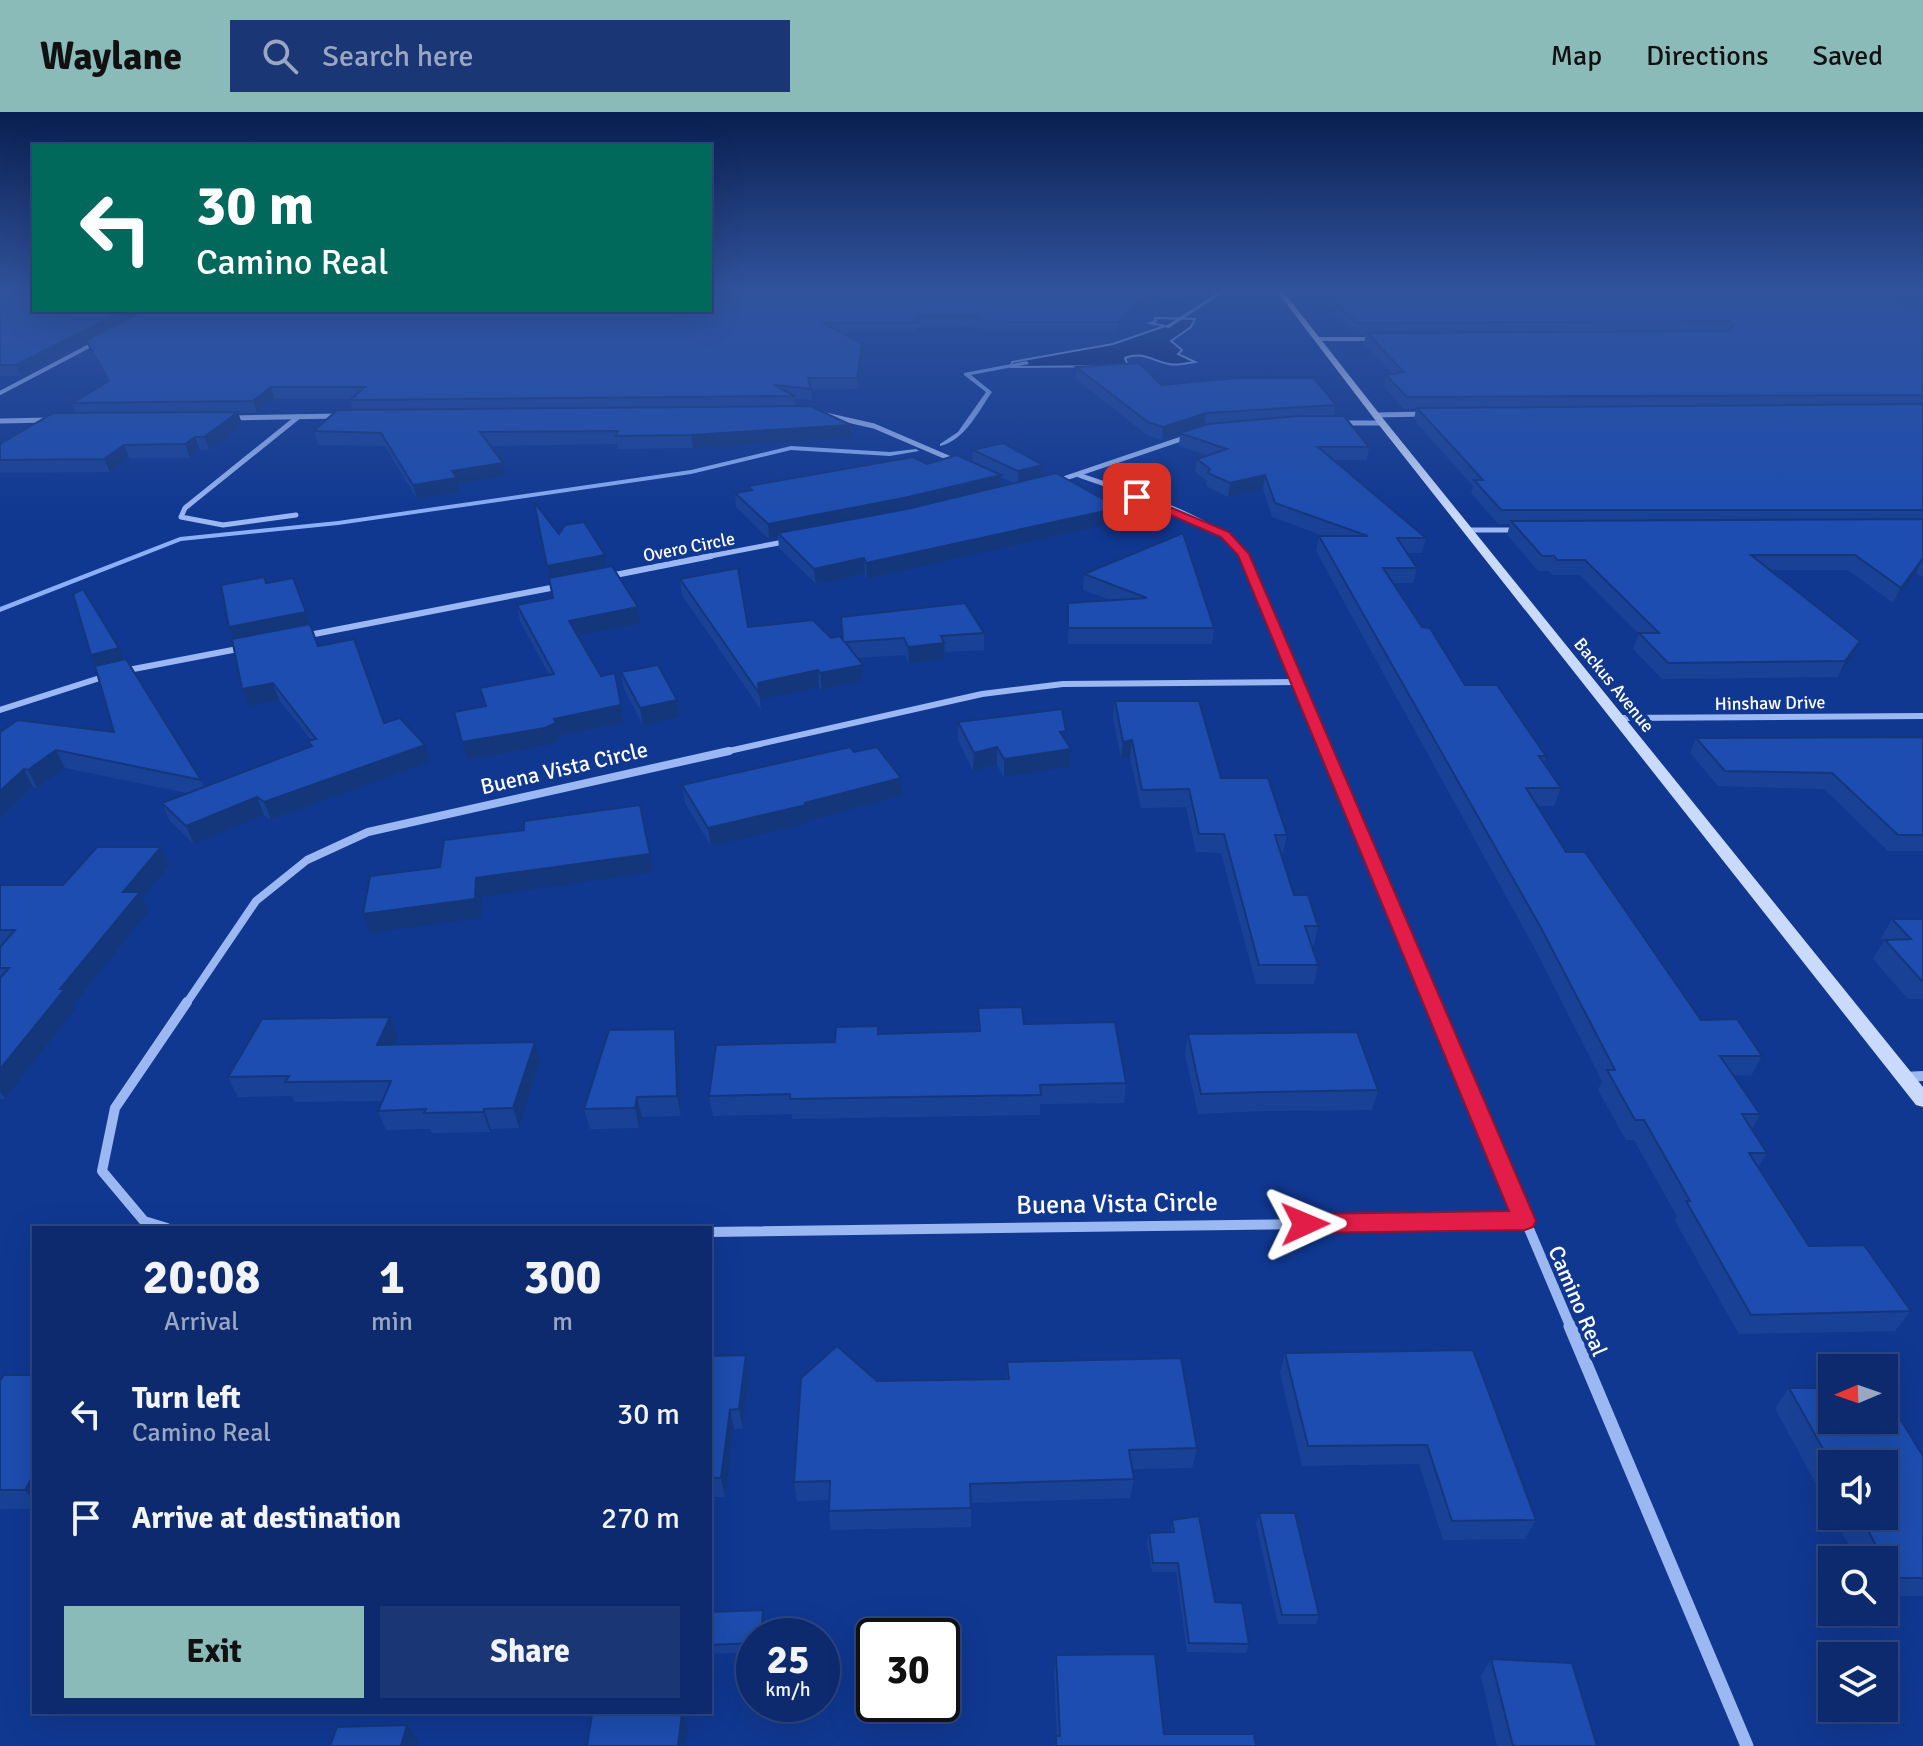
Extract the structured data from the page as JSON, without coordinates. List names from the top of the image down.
{
  "streets": {
    "street": [
      "Overo Circle",
      "Backus Avenue",
      "Hinshaw Drive",
      "Buena Vista Circle",
      "Camino Real"
    ]
  },
  "crossings": [
    ["Backus Avenue", "Hinshaw Drive"],
    ["Buena Vista Circle", "Camino Real"]
  ],
  "north": "left",
  "page": {
    "header": "Waylane",
    "search": "Search here",
    "nav": ["Map", "Directions", "Saved"],
    "turn": ["30 m", "Camino Real"],
    "eta": [
      "20:08",
      "Arrival",
      "1",
      "min",
      "300",
      "m"
    ],
    "list": [
      {
        "name": "Turn left",
        "note": "Camino Real",
        "value": "30 m"
      },
      {
        "name": "Arrive at destination",
        "value": "270 m"
      }
    ],
    "buttons": ["Exit", "Share"],
    "speed": "25 km/h",
    "limit": "30"
  }
}
